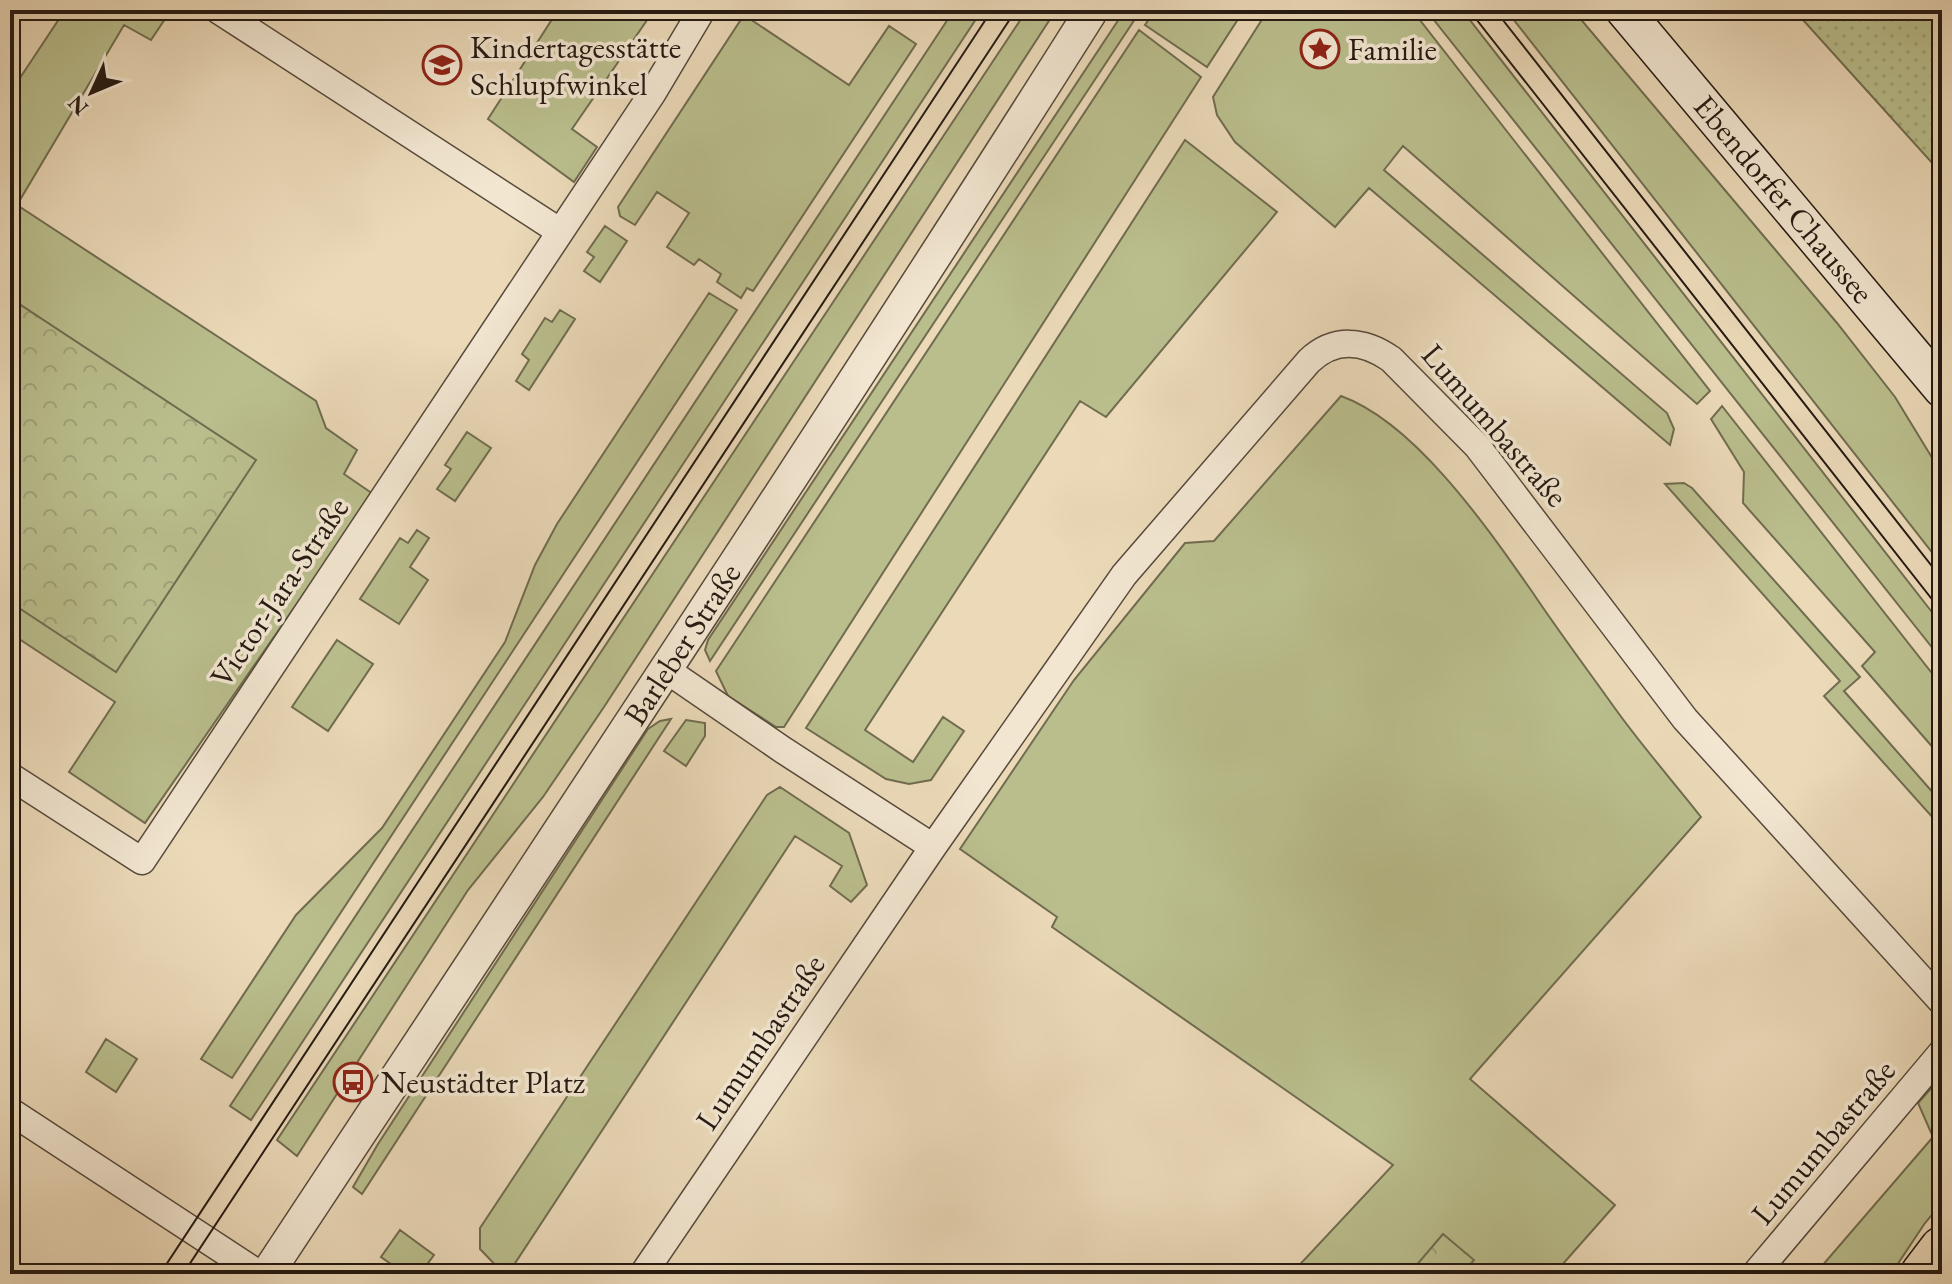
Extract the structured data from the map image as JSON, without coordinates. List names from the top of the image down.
{
  "streets": {
    "main road": ["Ebendorfer Chaussee"],
    "street": ["Lumumbastraße", "Victor-Jara-Straße", "Barleber Straße"]
  },
  "places": {
    "place": ["Familie"],
    "school or university": ["Kindertagesstätte Schlupfwinkel"],
    "bus stop": ["Neustädter Platz"]
  },
  "north": "bottom left"
}
